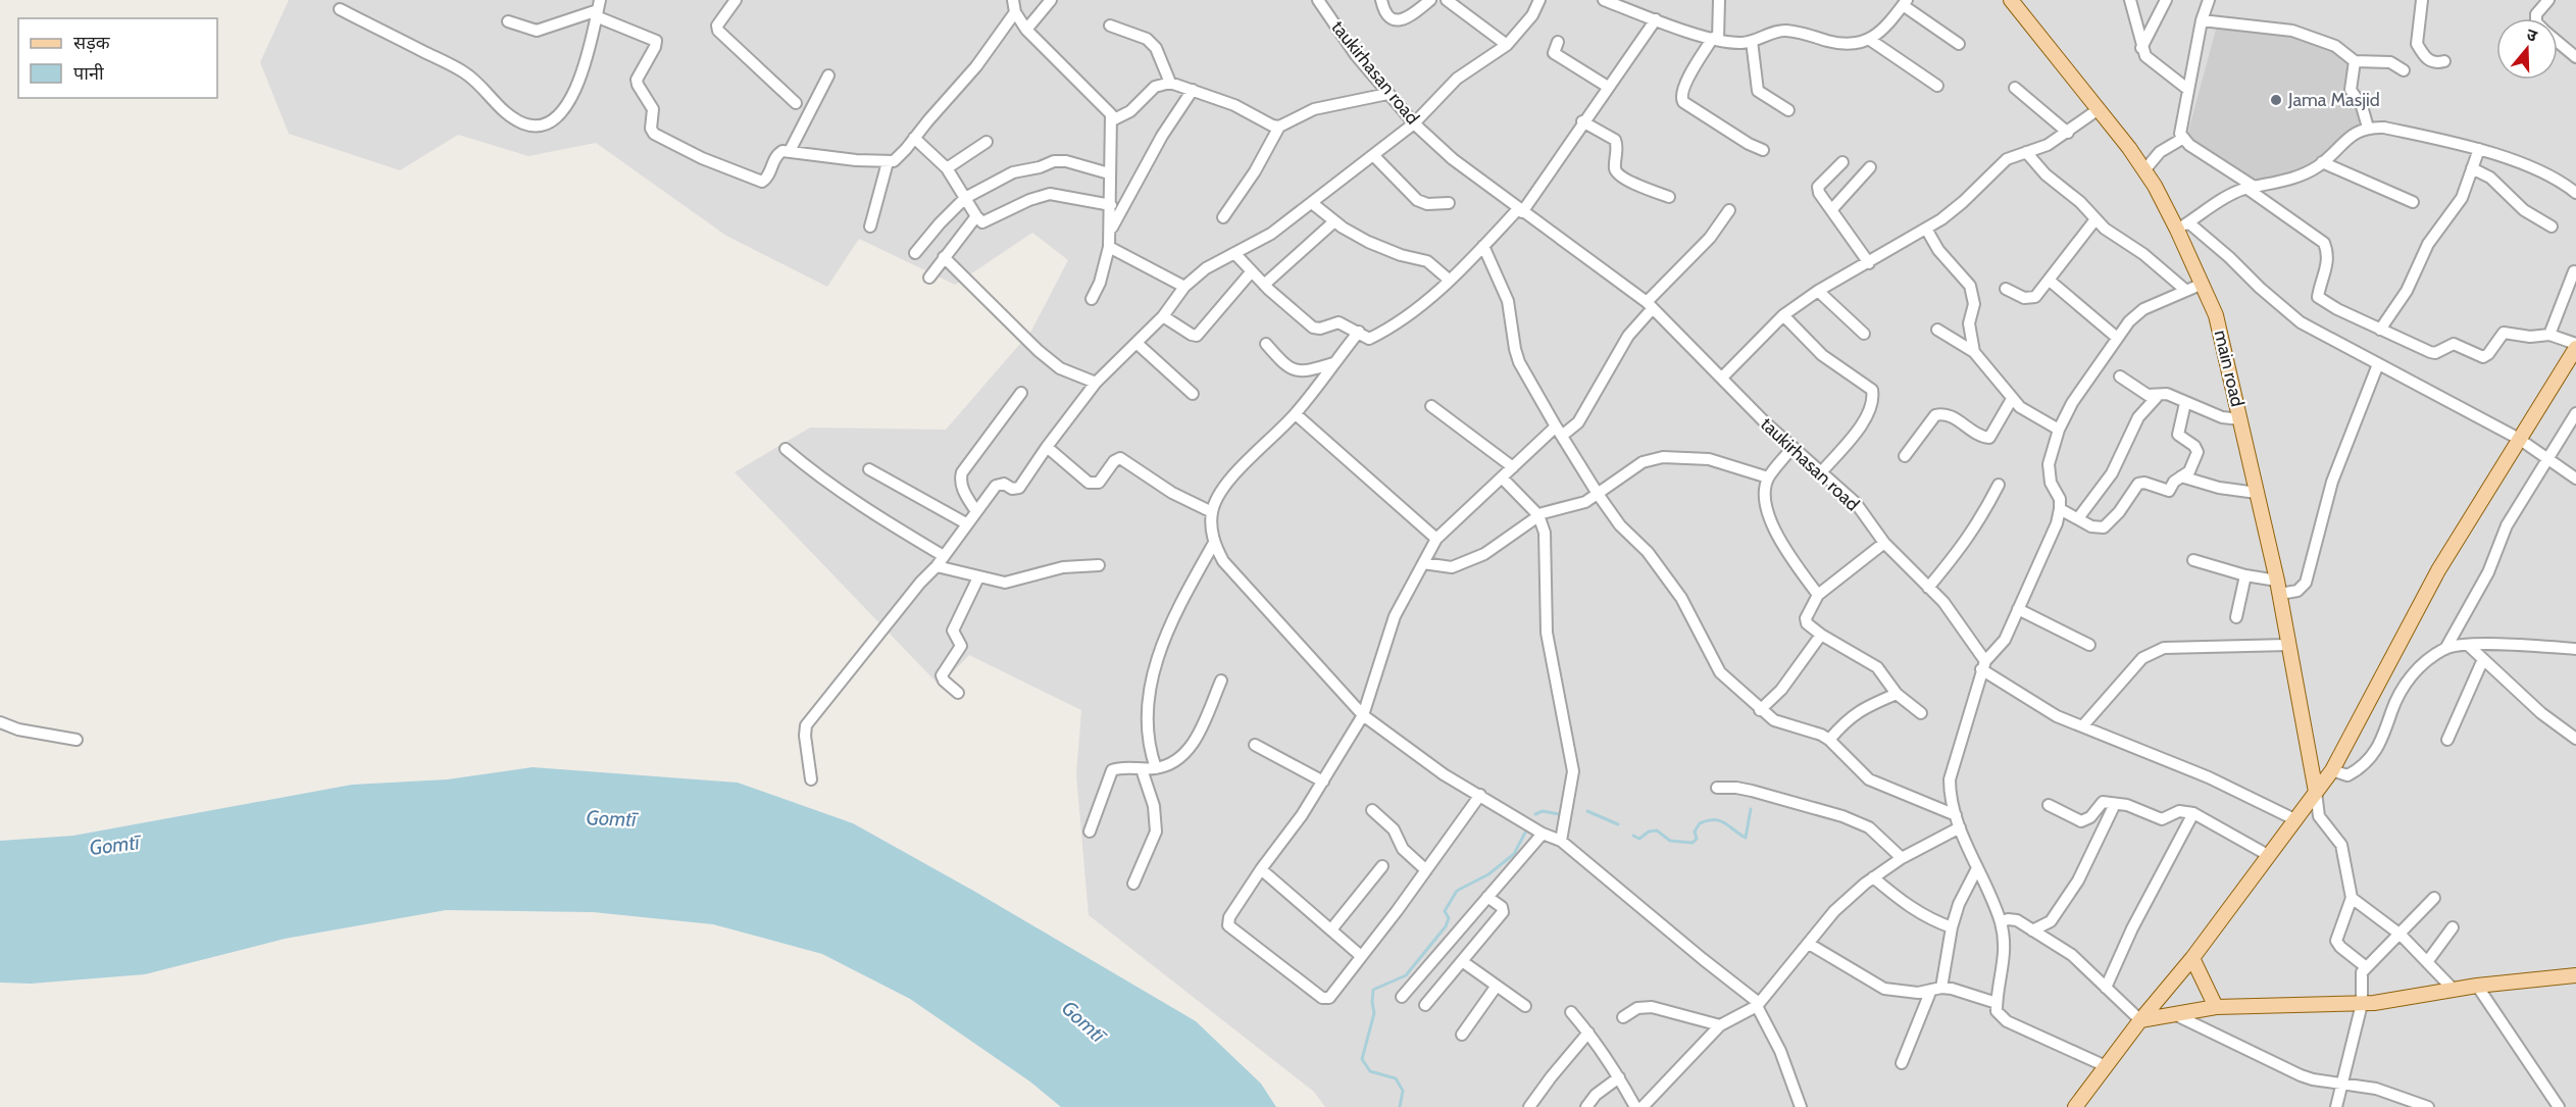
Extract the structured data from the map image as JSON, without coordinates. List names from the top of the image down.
{
  "streets": {
    "main road": ["main road"],
    "street": ["taukirhasan road"]
  },
  "water": ["Gomtī"],
  "places": ["Jama Masjid"],
  "legend": ["सड़क", "पानी"],
  "north": "top"
}
